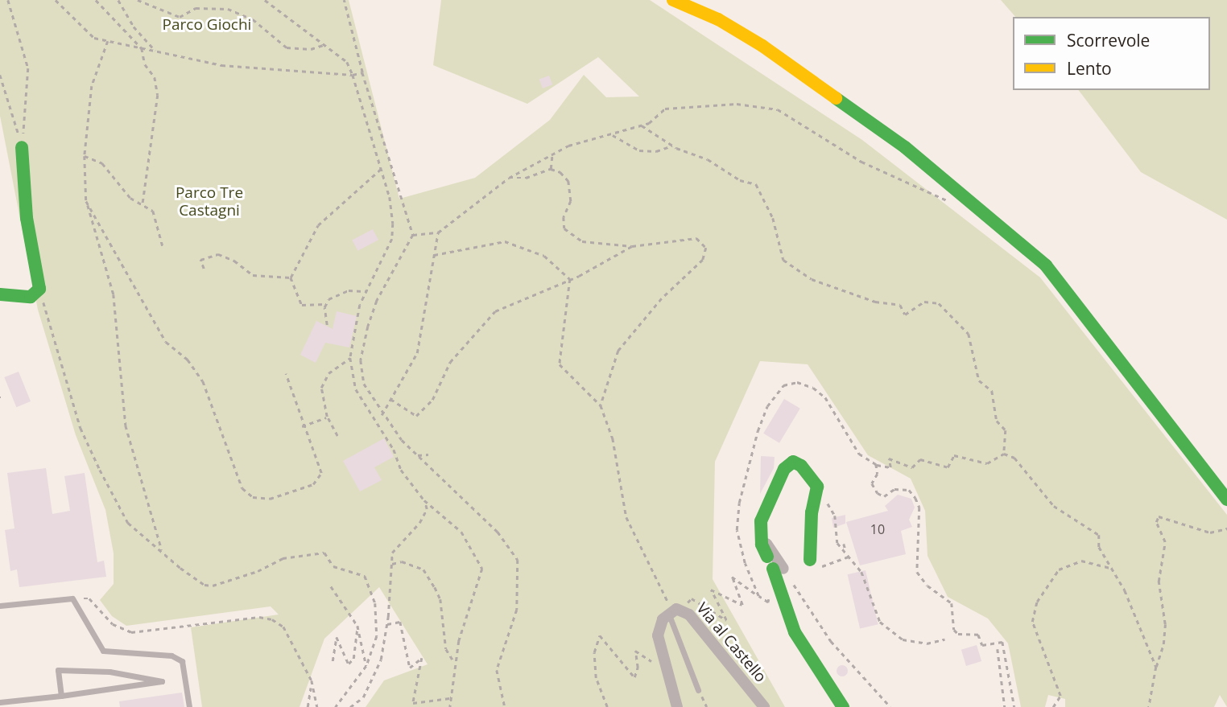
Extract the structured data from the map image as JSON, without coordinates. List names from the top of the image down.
{
  "streets": {
    "street": ["Via al Castello"]
  },
  "parks": ["Parco Giochi", "Parco Tre Castagni"],
  "house_numbers": ["10"],
  "legend": ["Scorrevole", "Lento"]
}
